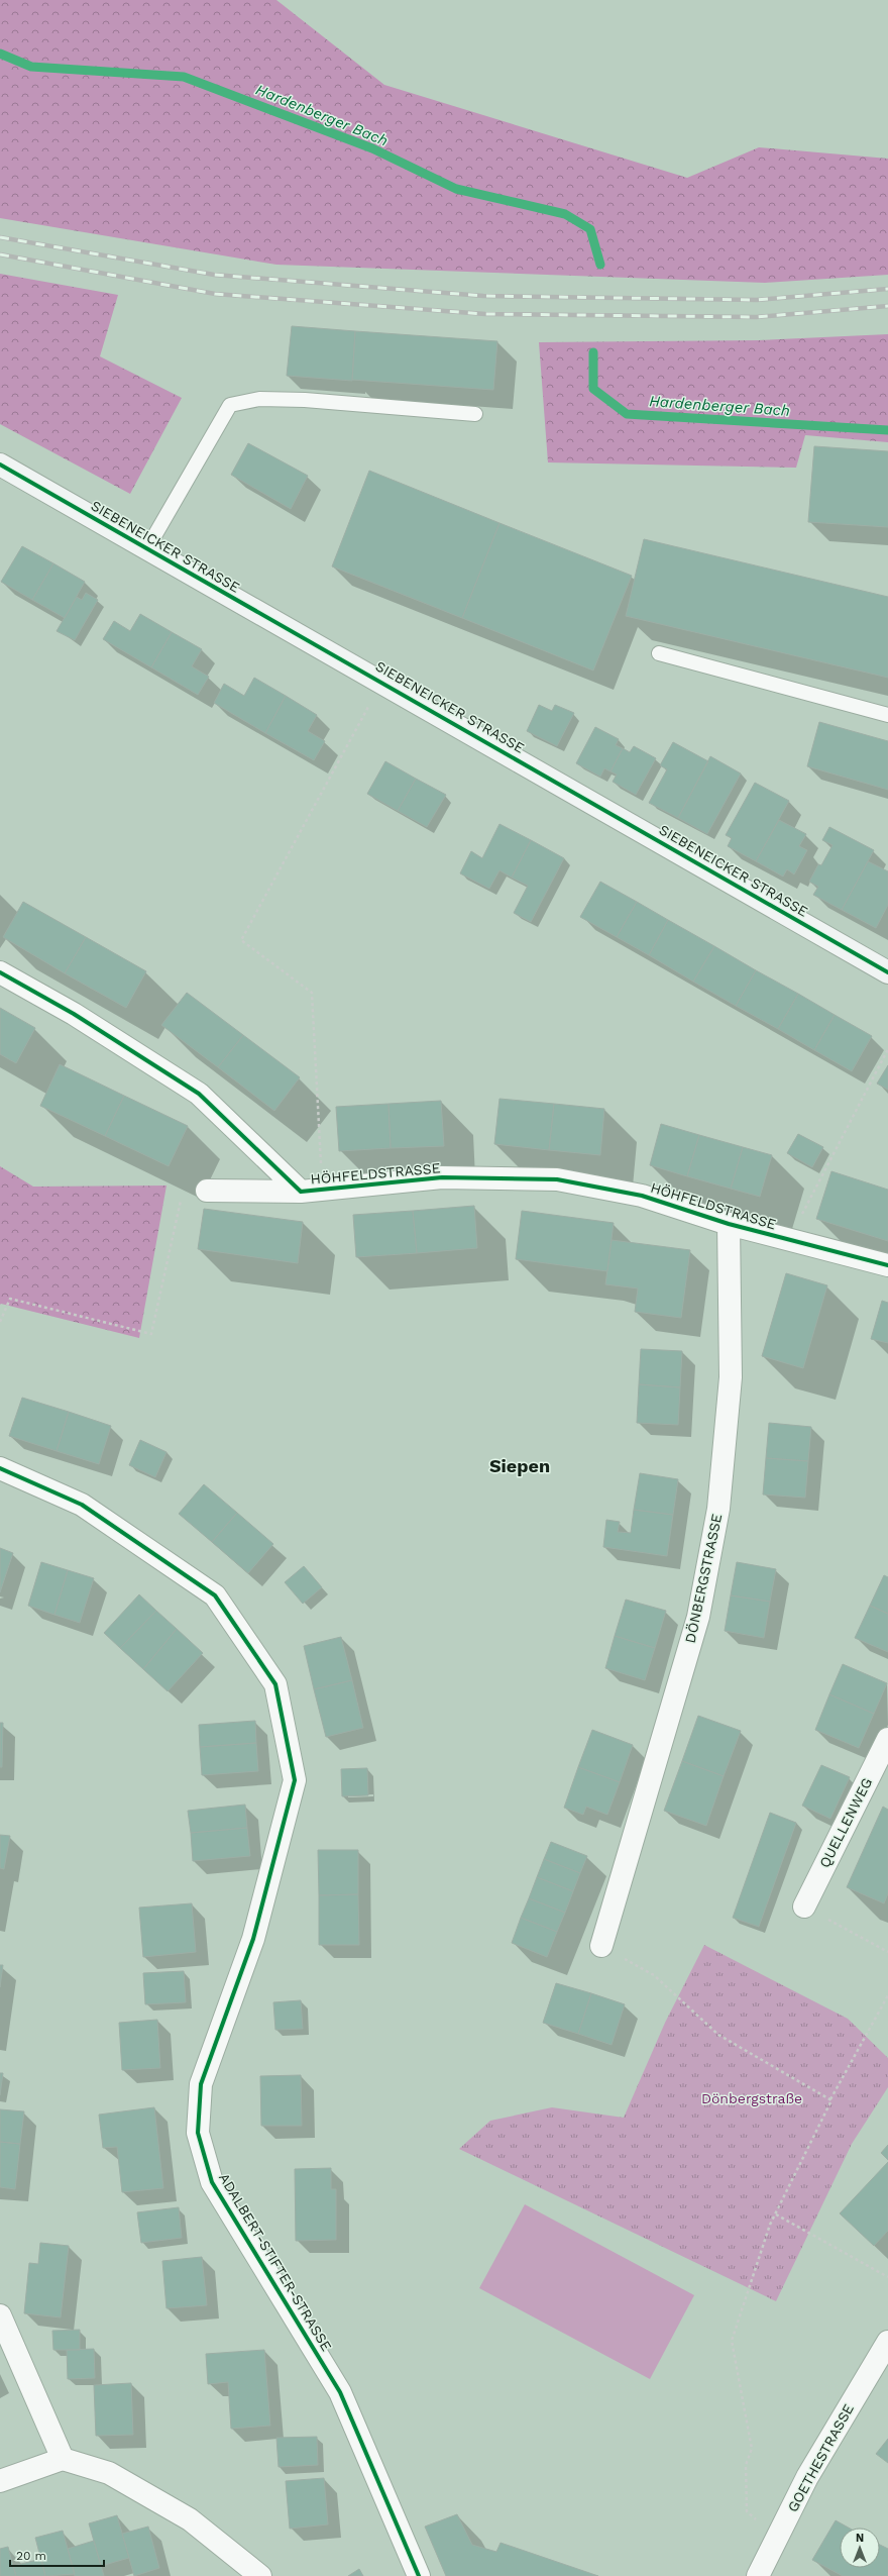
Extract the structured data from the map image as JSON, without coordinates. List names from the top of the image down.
{
  "streets": {
    "main road": ["SIEBENEICKER STRASSE"],
    "street": [
      "HÖHFELDSTRASSE",
      "DÖNBERGSTRASSE",
      "QUELLENWEG",
      "ADALBERT-STIFTER-STRASSE",
      "GOETHESTRASSE"
    ]
  },
  "crossings": [
    ["HÖHFELDSTRASSE", "DÖNBERGSTRASSE"]
  ],
  "districts": ["Siepen"],
  "water": ["Hardenberger Bach"],
  "parks": ["Dönbergstraße"],
  "scale_bar": "20 m",
  "north": "top"
}
